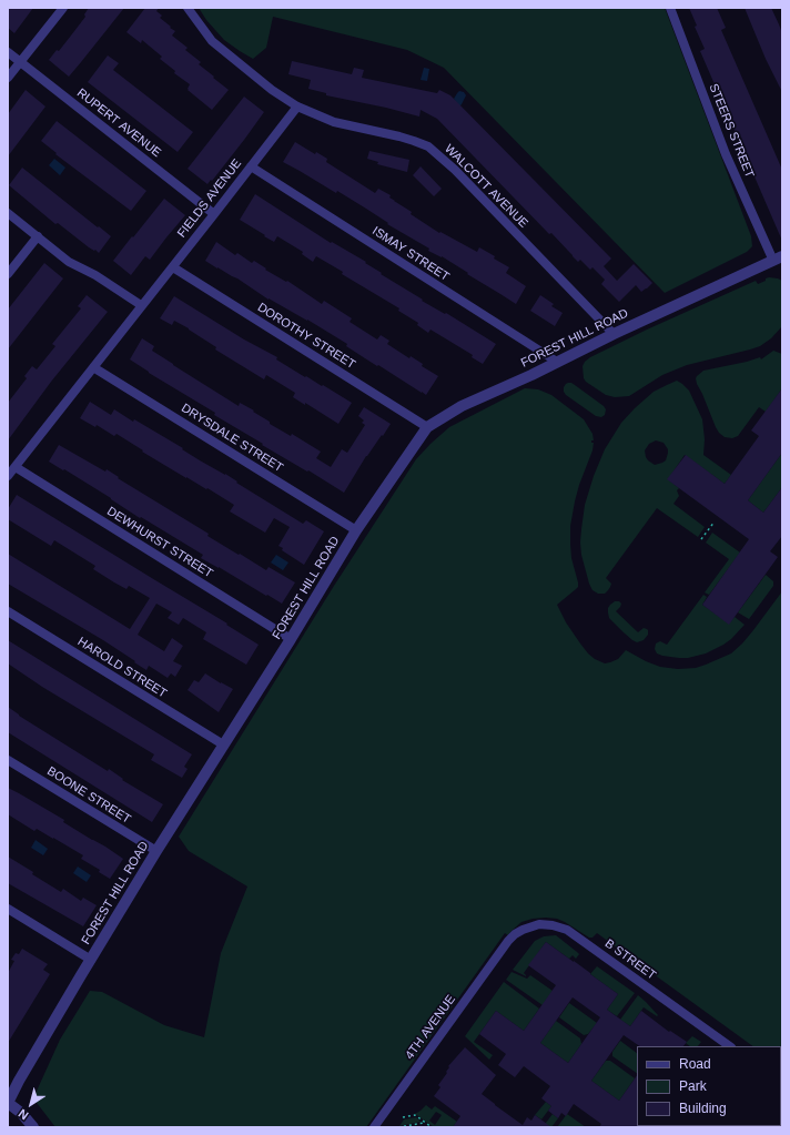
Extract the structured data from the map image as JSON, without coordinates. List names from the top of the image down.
{
  "streets": {
    "street": [
      "RUPERT AVENUE",
      "STEERS STREET",
      "WALCOTT AVENUE",
      "FIELDS AVENUE",
      "ISMAY STREET",
      "DOROTHY STREET",
      "FOREST HILL ROAD",
      "DRYSDALE STREET",
      "DEWHURST STREET",
      "HAROLD STREET",
      "BOONE STREET",
      "B STREET",
      "4TH AVENUE"
    ]
  },
  "crossings": [
    ["RUPERT AVENUE", "FIELDS AVENUE"],
    ["STEERS STREET", "FOREST HILL ROAD"],
    ["WALCOTT AVENUE", "FIELDS AVENUE"],
    ["WALCOTT AVENUE", "FOREST HILL ROAD"],
    ["FIELDS AVENUE", "ISMAY STREET"],
    ["FIELDS AVENUE", "DOROTHY STREET"],
    ["FIELDS AVENUE", "DRYSDALE STREET"],
    ["FIELDS AVENUE", "DEWHURST STREET"],
    ["ISMAY STREET", "FOREST HILL ROAD"],
    ["DOROTHY STREET", "FOREST HILL ROAD"],
    ["FOREST HILL ROAD", "DRYSDALE STREET"],
    ["FOREST HILL ROAD", "DEWHURST STREET"],
    ["FOREST HILL ROAD", "HAROLD STREET"],
    ["FOREST HILL ROAD", "BOONE STREET"],
    ["B STREET", "4TH AVENUE"]
  ],
  "legend": ["Road", "Park", "Building"],
  "north": "bottom left"
}
